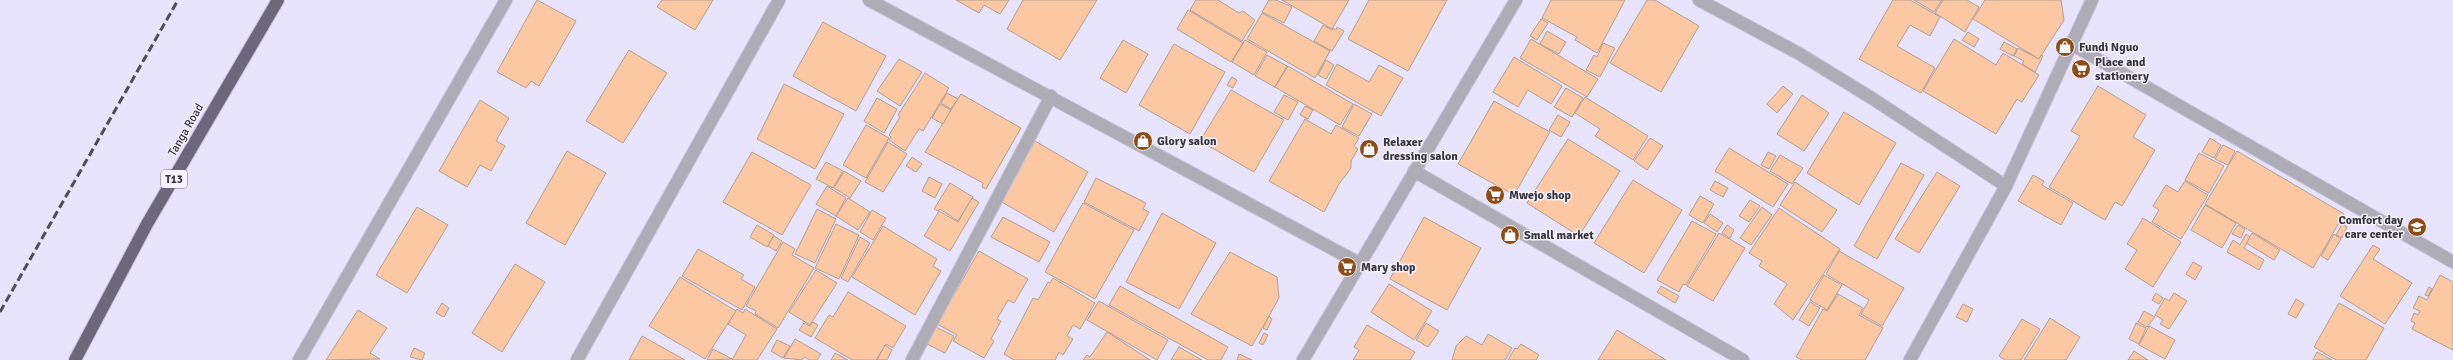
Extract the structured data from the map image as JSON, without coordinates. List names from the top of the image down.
{
  "streets": {
    "highway": ["Tanga Road", "T13"]
  },
  "places": {
    "shop": [
      "Fundi Nguo",
      "Glory salon",
      "Relaxer dressing salon",
      "Small market"
    ],
    "supermarket": ["Place and stationery", "Mwejo shop", "Mary shop"],
    "school or university": ["Comfort day care center"]
  }
}
